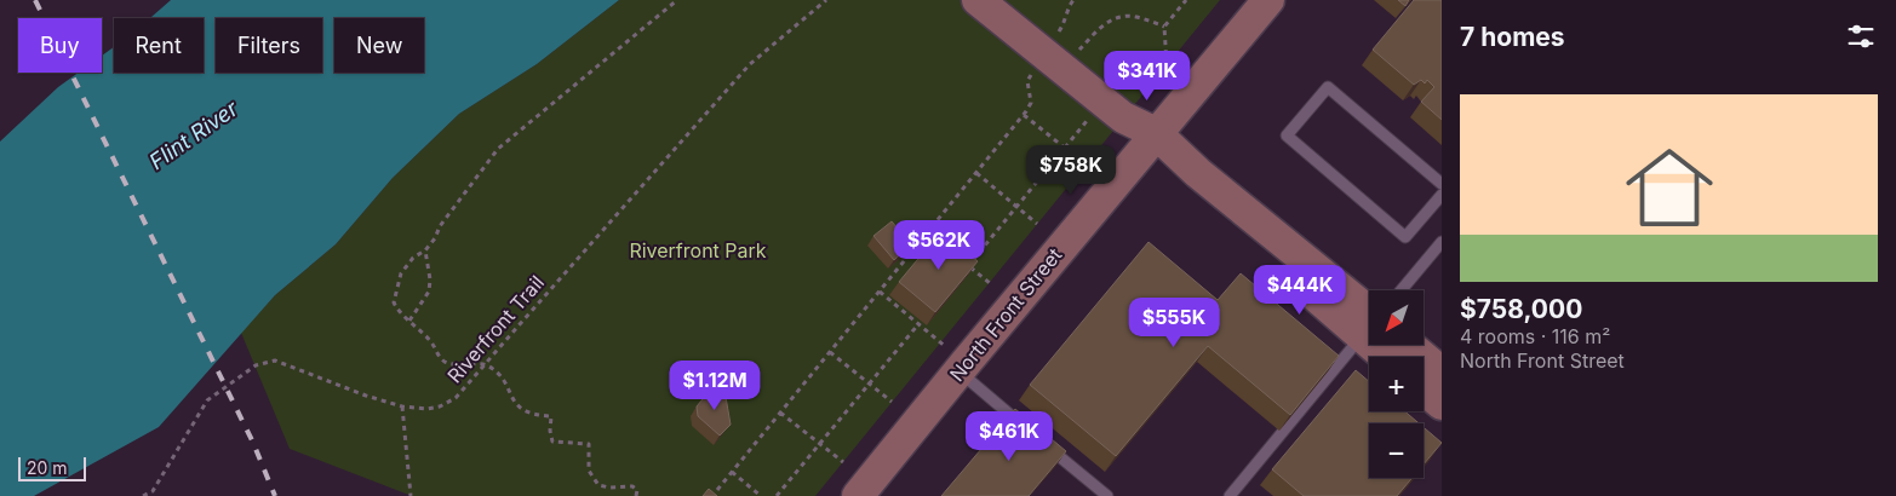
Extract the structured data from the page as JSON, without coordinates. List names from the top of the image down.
{
  "streets": {
    "main road": ["North Front Street"],
    "path": ["Riverfront Trail"]
  },
  "water": ["Flint River"],
  "parks": ["Riverfront Park"],
  "scale_bar": "20 m",
  "north": "bottom left",
  "page": {
    "heading": "7 homes",
    "chip": [
      "Buy",
      "Rent",
      "Filters",
      "New"
    ],
    "price": [
      "$341K",
      "$758K",
      "$562K",
      "$444K",
      "$555K",
      "$1.12M",
      "$461K"
    ],
    "list": [
      {
        "name": "$758,000",
        "note": "4 rooms · 116 m² · North Front Street"
      }
    ],
    "map_buttons": ["+", "−"],
    "scale": "20 m"
  }
}
